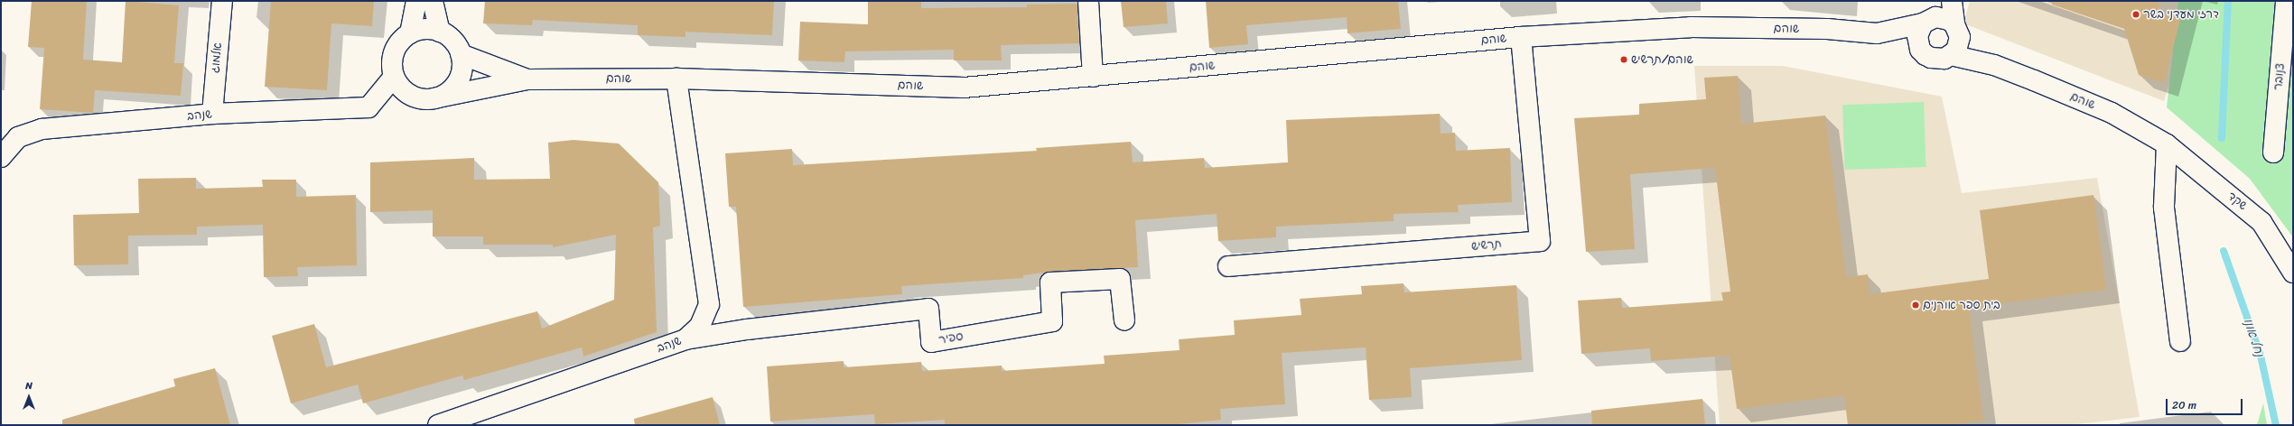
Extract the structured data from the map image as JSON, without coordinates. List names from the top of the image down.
{
  "streets": {
    "street": [
      "שוהם",
      "אלמוג",
      "צנובר",
      "שנהב",
      "שקד",
      "תרשיש",
      "ספיר"
    ]
  },
  "crossings": [
    ["שוהם", "שנהב"],
    ["שוהם", "שקד"],
    ["שוהם", "תרשיש"],
    ["אלמוג", "שנהב"],
    ["שנהב", "ספיר"]
  ],
  "water": ["נחל אונו"],
  "places": ["דרזי מעדני בשר", "שוהם/תרשיש", "בית ספר אורנים"],
  "scale_bar": "20 m",
  "north": "top"
}
